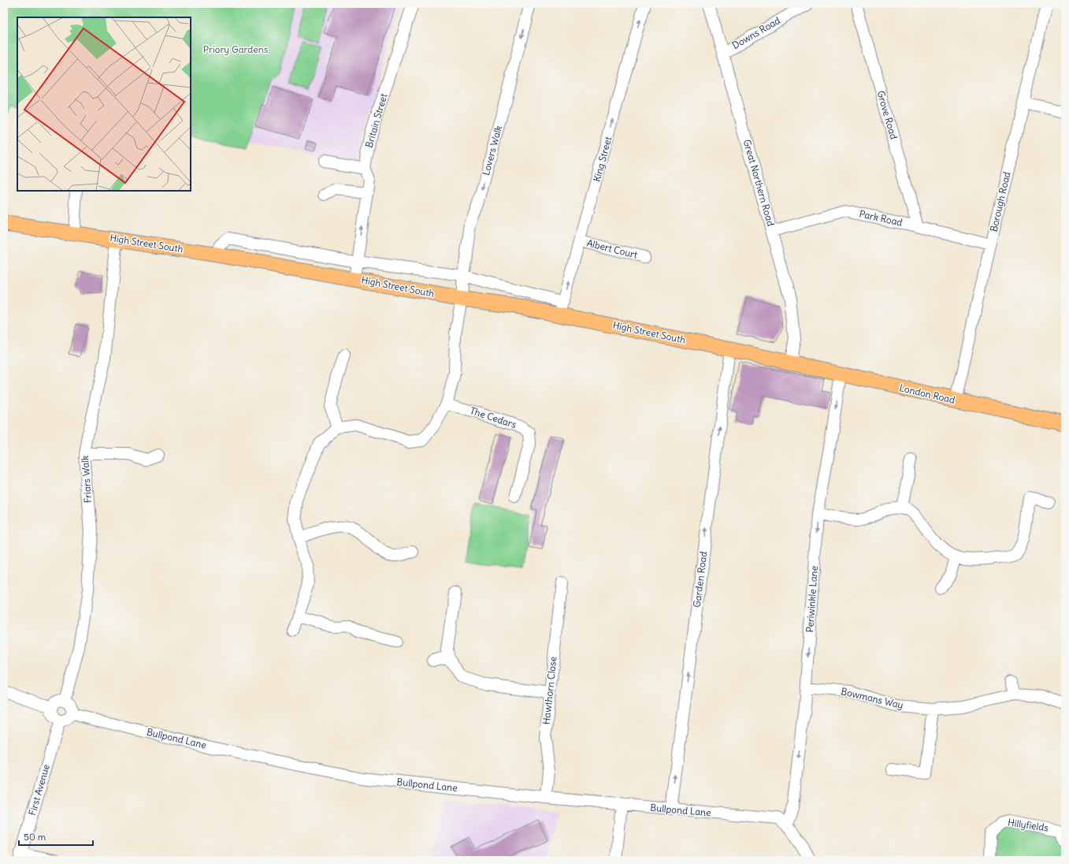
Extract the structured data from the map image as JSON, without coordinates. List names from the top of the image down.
{
  "streets": {
    "main road": ["High Street South", "London Road"],
    "street": [
      "Downs Road",
      "Grove Road",
      "Britain Street",
      "Lovers Walk",
      "King Street",
      "Great Northern Road",
      "Borough Road",
      "Park Road",
      "Albert Court",
      "The Cedars",
      "Friars Walk",
      "Garden Road",
      "Periwinkle Lane",
      "Hawthorn Close",
      "Bowmans Way",
      "Bullpond Lane",
      "First Avenue",
      "Hillyfields"
    ]
  },
  "crossings": [
    ["Downs Road", "Great Northern Road"],
    ["Grove Road", "Park Road"],
    ["Britain Street", "High Street South"],
    ["Lovers Walk", "High Street South"],
    ["Lovers Walk", "The Cedars"],
    ["King Street", "High Street South"],
    ["King Street", "Albert Court"],
    ["Great Northern Road", "Park Road"],
    ["Great Northern Road", "High Street South"],
    ["Great Northern Road", "London Road"],
    ["Borough Road", "Park Road"],
    ["Borough Road", "London Road"],
    ["High Street South", "London Road"],
    ["High Street South", "Friars Walk"],
    ["High Street South", "Garden Road"],
    ["London Road", "Periwinkle Lane"],
    ["Friars Walk", "Bullpond Lane"],
    ["Friars Walk", "First Avenue"],
    ["Garden Road", "Bullpond Lane"],
    ["Periwinkle Lane", "Bowmans Way"],
    ["Periwinkle Lane", "Bullpond Lane"],
    ["Hawthorn Close", "Bullpond Lane"],
    ["Bullpond Lane", "First Avenue"]
  ],
  "one_way": [
    "Lovers Walk",
    "King Street",
    "Garden Road",
    "Periwinkle Lane"
  ],
  "parks": ["Priory Gardens"],
  "scale_bar": "50 m"
}
